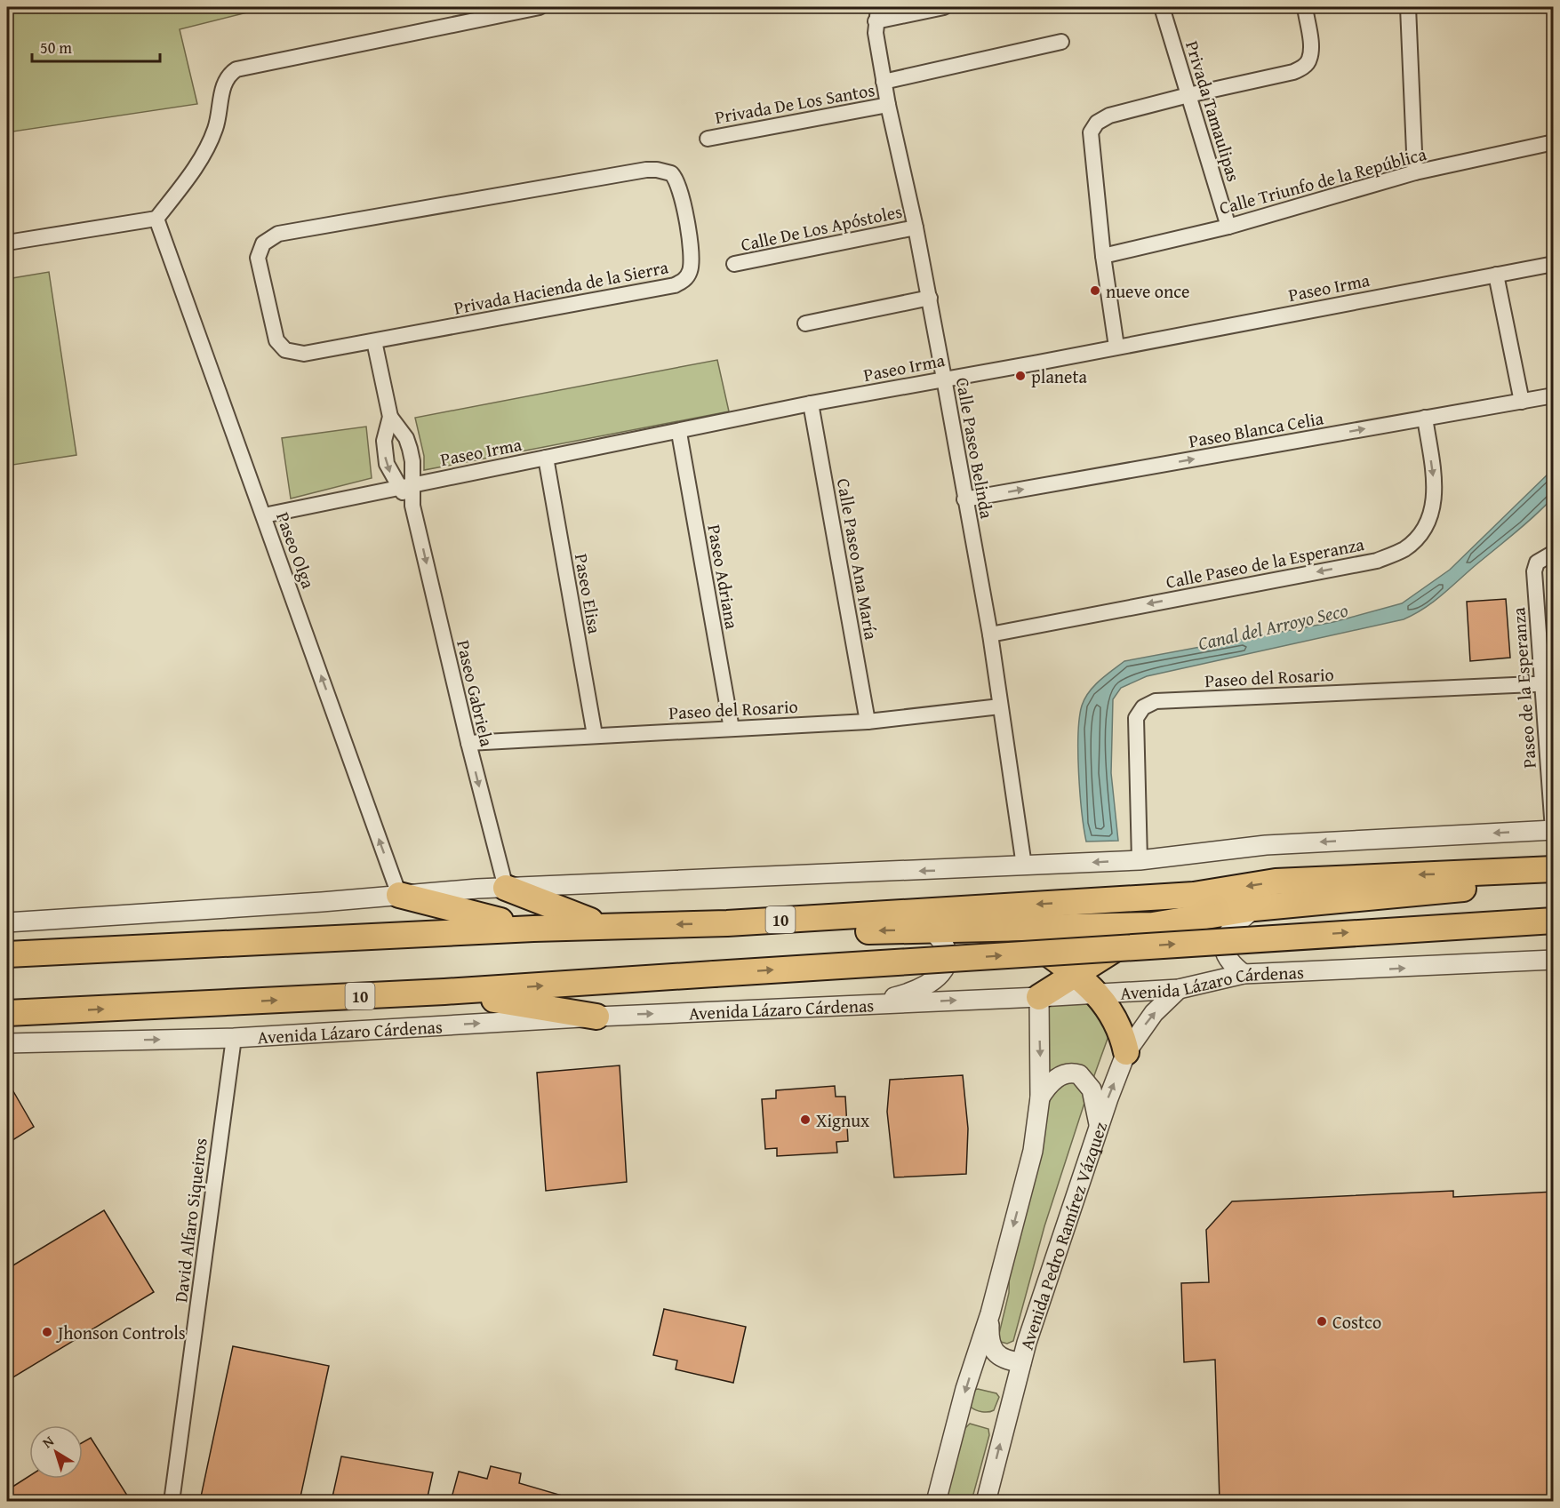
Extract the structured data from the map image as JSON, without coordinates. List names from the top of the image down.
{
  "streets": {
    "highway": ["10", "Avenida Lázaro Cárdenas"],
    "street": [
      "Privada De Los Santos",
      "Privada Tamaulipas",
      "Calle Triunfo de la República",
      "Calle De Los Apóstoles",
      "Privada Hacienda de la Sierra",
      "Paseo Irma",
      "Paseo Blanca Celia",
      "Calle Paseo Belinda",
      "Paseo Olga",
      "Calle Paseo Ana María",
      "Calle Paseo de la Esperanza",
      "Paseo Adriana",
      "Paseo Elisa",
      "Paseo del Rosario",
      "Paseo de la Esperanza",
      "Paseo Gabriela",
      "David Alfaro Siqueiros",
      "Avenida Pedro Ramírez Vázquez"
    ]
  },
  "crossings": [
    ["Privada De Los Santos", "Calle Paseo Belinda"],
    ["Privada Tamaulipas", "Calle Triunfo de la República"],
    ["Calle De Los Apóstoles", "Calle Paseo Belinda"],
    ["Privada Hacienda de la Sierra", "Paseo Gabriela"],
    ["Paseo Irma", "Calle Paseo Belinda"],
    ["Paseo Irma", "Paseo Olga"],
    ["Paseo Irma", "Calle Paseo Ana María"],
    ["Paseo Irma", "Paseo Adriana"],
    ["Paseo Irma", "Paseo Elisa"],
    ["Paseo Irma", "Paseo Gabriela"],
    ["Paseo Blanca Celia", "Calle Paseo Belinda"],
    ["Paseo Blanca Celia", "Calle Paseo de la Esperanza"],
    ["Calle Paseo Belinda", "Calle Paseo de la Esperanza"],
    ["Calle Paseo Belinda", "Paseo del Rosario"],
    ["Calle Paseo Ana María", "Paseo del Rosario"],
    ["Paseo Adriana", "Paseo del Rosario"],
    ["Paseo Elisa", "Paseo del Rosario"],
    ["Paseo del Rosario", "Paseo de la Esperanza"],
    ["Paseo del Rosario", "Paseo Gabriela"],
    ["Avenida Lázaro Cárdenas", "David Alfaro Siqueiros"],
    ["Avenida Lázaro Cárdenas", "Avenida Pedro Ramírez Vázquez"]
  ],
  "one_way": [
    "Paseo Blanca Celia",
    "Paseo Olga",
    "Calle Paseo de la Esperanza",
    "Paseo Gabriela"
  ],
  "water": ["Canal del Arroyo Seco"],
  "places": [
    "nueve once",
    "planeta",
    "Xignux",
    "Costco",
    "Jhonson Controls"
  ],
  "scale_bar": "50 m",
  "north": "top left"
}
